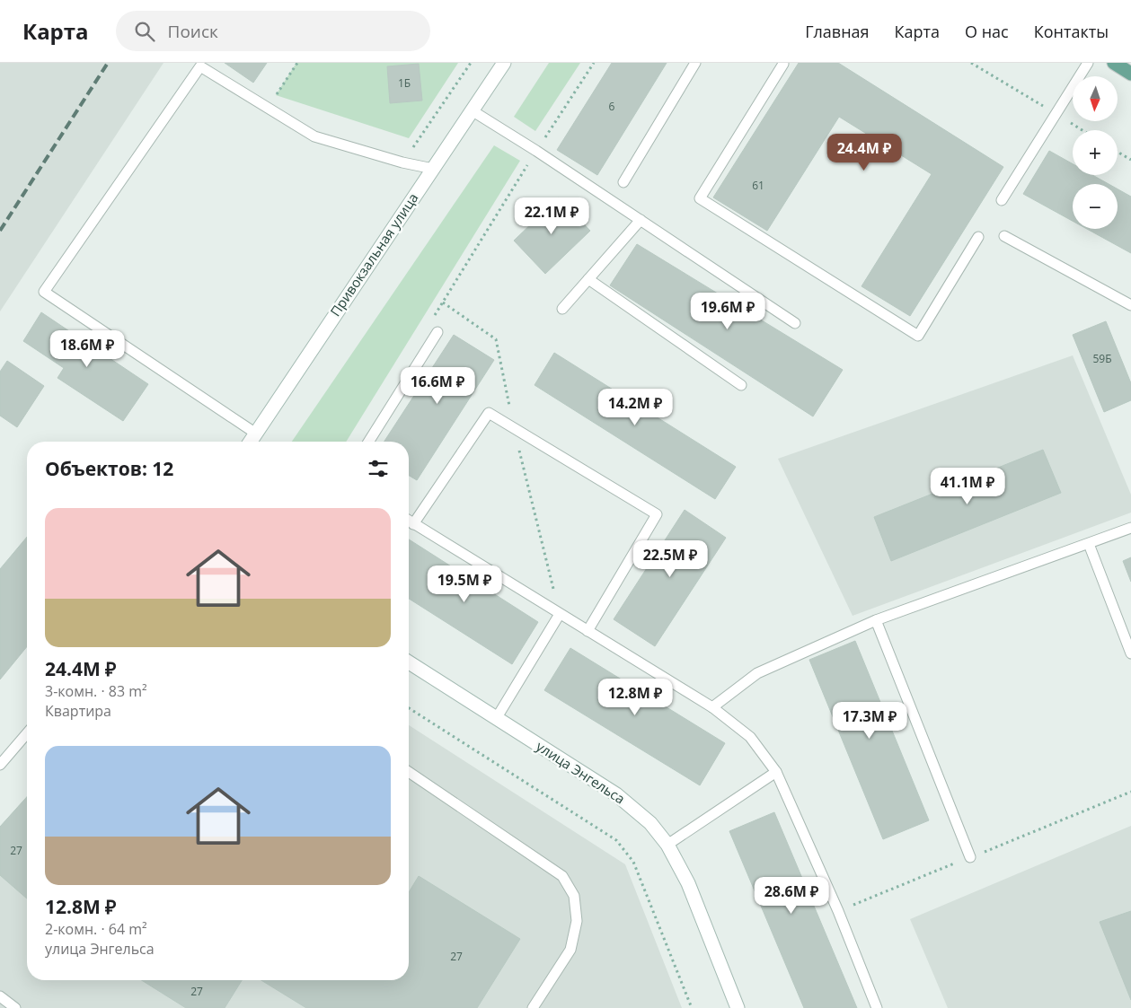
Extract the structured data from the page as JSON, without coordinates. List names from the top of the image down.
{
  "streets": {
    "street": ["Привокзальная улица", "улица Энгельса"]
  },
  "house_numbers": [
    "1Б",
    "6",
    "61",
    "59Б",
    "27",
    "27",
    "27"
  ],
  "north": "bottom",
  "page": {
    "header": "Карта",
    "search": "Поиск",
    "nav": [
      "Главная",
      "Карта",
      "О нас",
      "Контакты"
    ],
    "map_buttons": ["+", "−"],
    "price": [
      "24.4M ₽",
      "22.1M ₽",
      "19.6M ₽",
      "18.6M ₽",
      "16.6M ₽",
      "14.2M ₽",
      "41.1M ₽",
      "22.5M ₽",
      "19.5M ₽",
      "12.8M ₽",
      "17.3M ₽",
      "28.6M ₽"
    ],
    "heading": "Объектов: 12",
    "list": [
      {
        "name": "24.4M ₽",
        "note": "3-комн. · 83 m² · Квартира"
      },
      {
        "name": "12.8M ₽",
        "note": "2-комн. · 64 m² · улица Энгельса"
      }
    ]
  }
}
